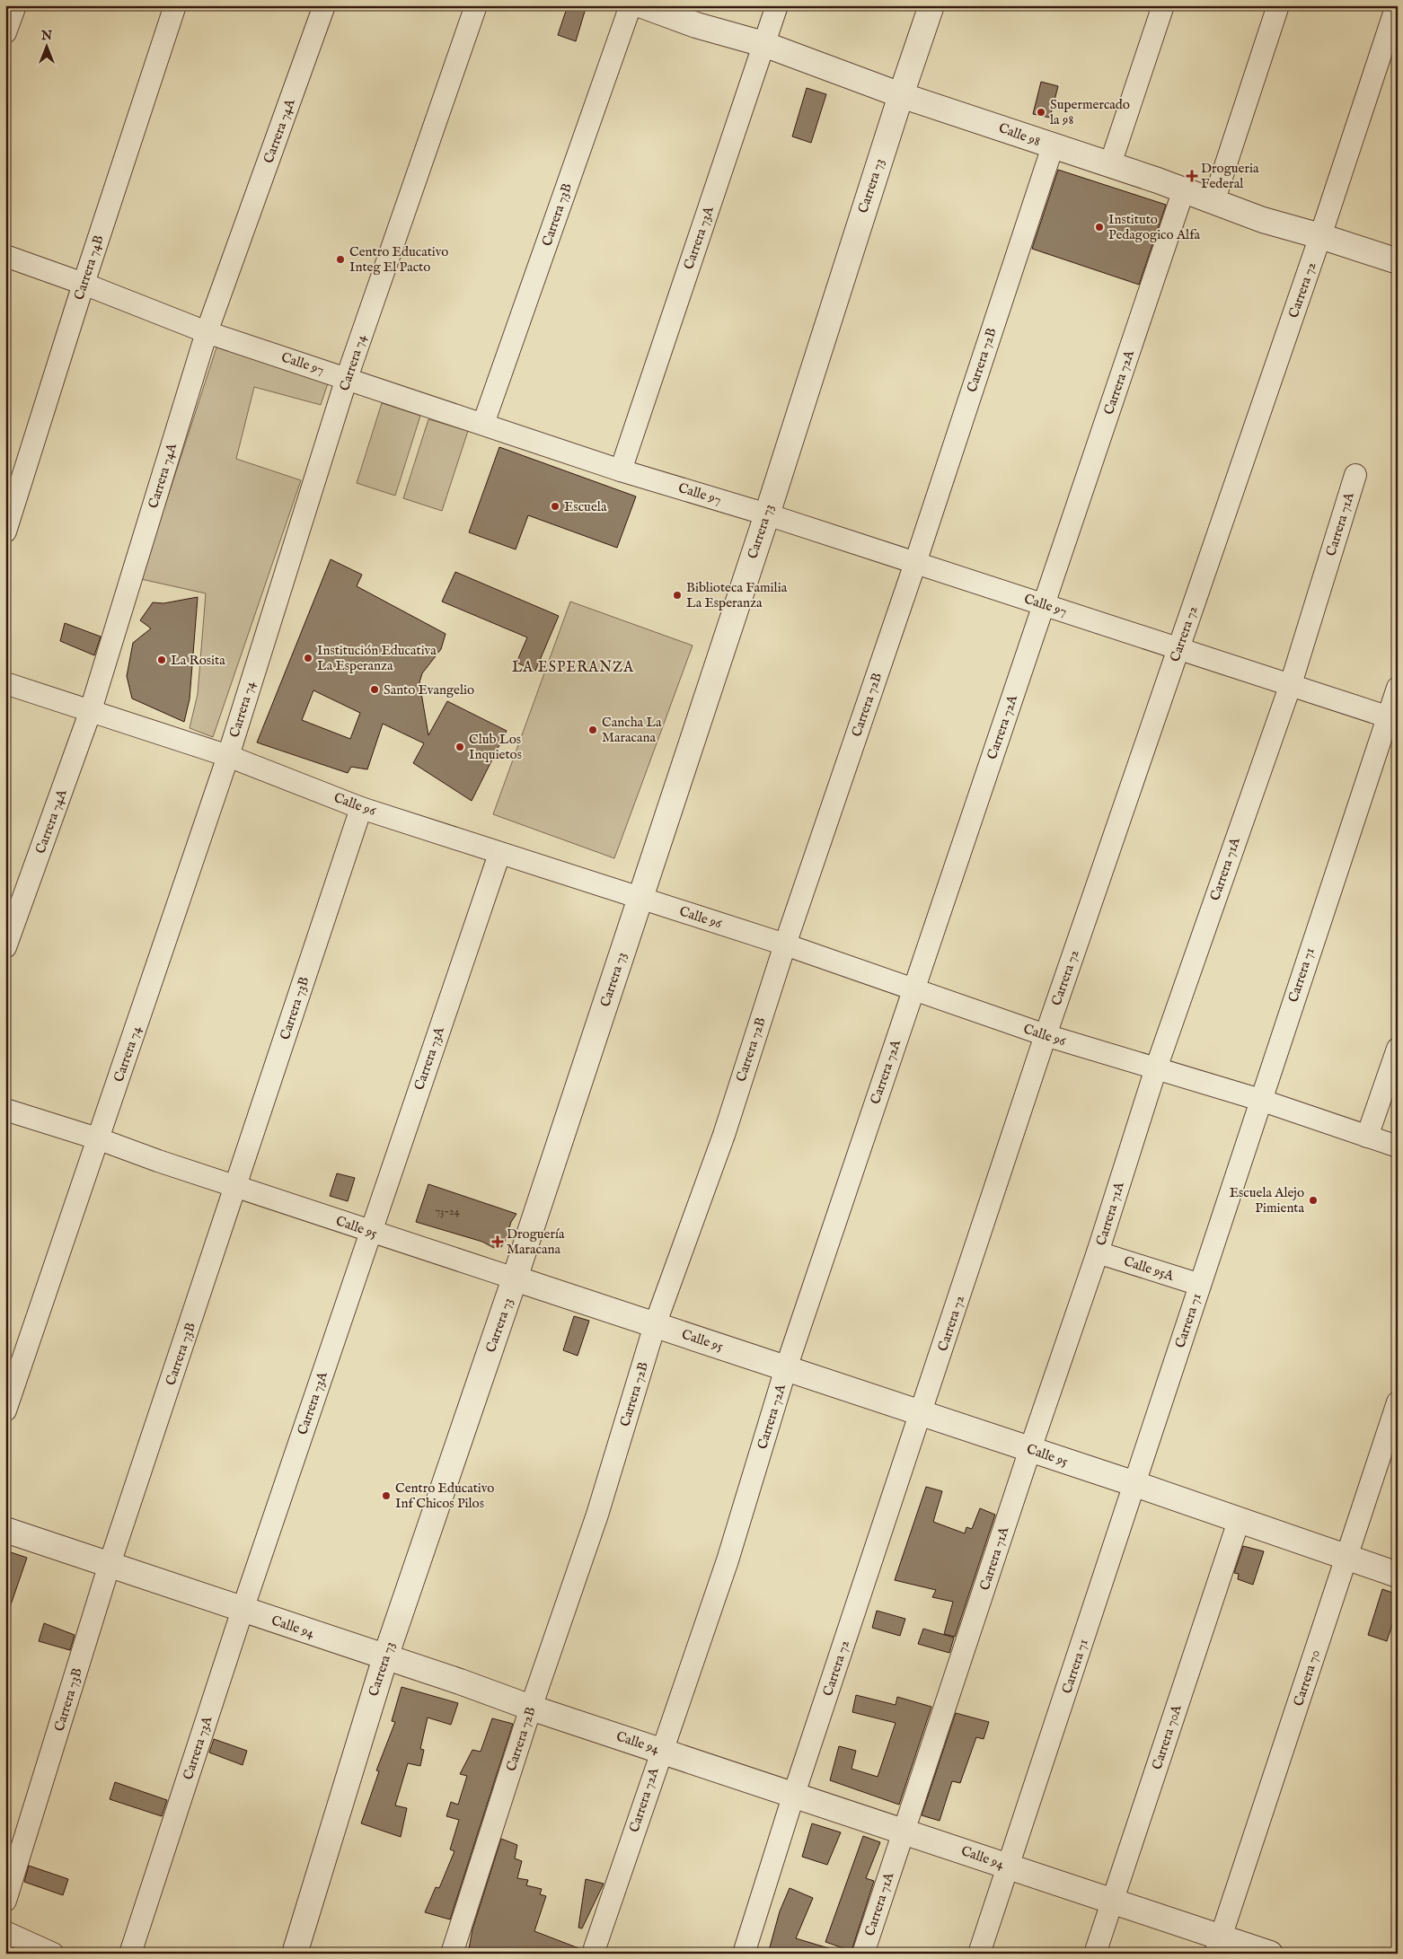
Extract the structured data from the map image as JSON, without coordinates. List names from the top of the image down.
{
  "streets": {
    "street": [
      "Carrera 74A",
      "Calle 98",
      "Carrera 73",
      "Carrera 73B",
      "Carrera 73A",
      "Carrera 74B",
      "Carrera 72",
      "Carrera 72B",
      "Carrera 74",
      "Calle 97",
      "Carrera 72A",
      "Carrera 71A",
      "Calle 96",
      "Carrera 71",
      "Calle 95",
      "Calle 95A",
      "Calle 94",
      "Carrera 70",
      "Carrera 70A"
    ]
  },
  "crossings": [
    ["Carrera 74A", "Calle 97"],
    ["Carrera 74A", "Calle 96"],
    ["Calle 98", "Carrera 73"],
    ["Calle 98", "Carrera 73A"],
    ["Calle 98", "Carrera 72"],
    ["Calle 98", "Carrera 72B"],
    ["Calle 98", "Carrera 72A"],
    ["Carrera 73", "Calle 97"],
    ["Carrera 73", "Calle 96"],
    ["Carrera 73", "Calle 95"],
    ["Carrera 73", "Calle 94"],
    ["Carrera 73B", "Calle 97"],
    ["Carrera 73B", "Calle 96"],
    ["Carrera 73B", "Calle 95"],
    ["Carrera 73B", "Calle 94"],
    ["Carrera 73A", "Calle 97"],
    ["Carrera 73A", "Calle 96"],
    ["Carrera 73A", "Calle 95"],
    ["Carrera 73A", "Calle 94"],
    ["Carrera 74B", "Calle 97"],
    ["Carrera 72", "Calle 97"],
    ["Carrera 72", "Calle 96"],
    ["Carrera 72", "Calle 95"],
    ["Carrera 72", "Calle 94"],
    ["Carrera 72B", "Calle 97"],
    ["Carrera 72B", "Calle 96"],
    ["Carrera 72B", "Calle 95"],
    ["Carrera 72B", "Calle 94"],
    ["Carrera 74", "Calle 97"],
    ["Carrera 74", "Calle 96"],
    ["Carrera 74", "Calle 95"],
    ["Calle 97", "Carrera 72A"],
    ["Calle 97", "Carrera 71A"],
    ["Calle 97", "Carrera 71"],
    ["Carrera 72A", "Calle 96"],
    ["Carrera 72A", "Calle 95"],
    ["Carrera 72A", "Calle 94"],
    ["Carrera 71A", "Calle 96"],
    ["Carrera 71A", "Calle 95"],
    ["Carrera 71A", "Calle 95A"],
    ["Carrera 71A", "Calle 94"],
    ["Calle 96", "Carrera 71"],
    ["Carrera 71", "Calle 95"],
    ["Carrera 71", "Calle 95A"],
    ["Carrera 71", "Calle 94"],
    ["Calle 95", "Carrera 70"],
    ["Calle 95", "Carrera 70A"],
    ["Calle 94", "Carrera 70"],
    ["Calle 94", "Carrera 70A"]
  ],
  "districts": ["LA ESPERANZA"],
  "places": {
    "other": [
      "Supermercado la 98",
      "Instituto Pedagogico Alfa",
      "Centro Educativo Integ El Pacto",
      "Escuela",
      "Biblioteca Familia La Esperanza",
      "Institución Educativa La Esperanza",
      "La Rosita",
      "Santo Evangelio",
      "Cancha La Maracana",
      "Club Los Inquietos",
      "Escuela Alejo Pimienta",
      "Centro Educativo Inf Chicos Pilos"
    ],
    "health": ["Drogueria Federal", "Droguería Maracana"]
  },
  "house_numbers": ["73-24"],
  "north": "top"
}
